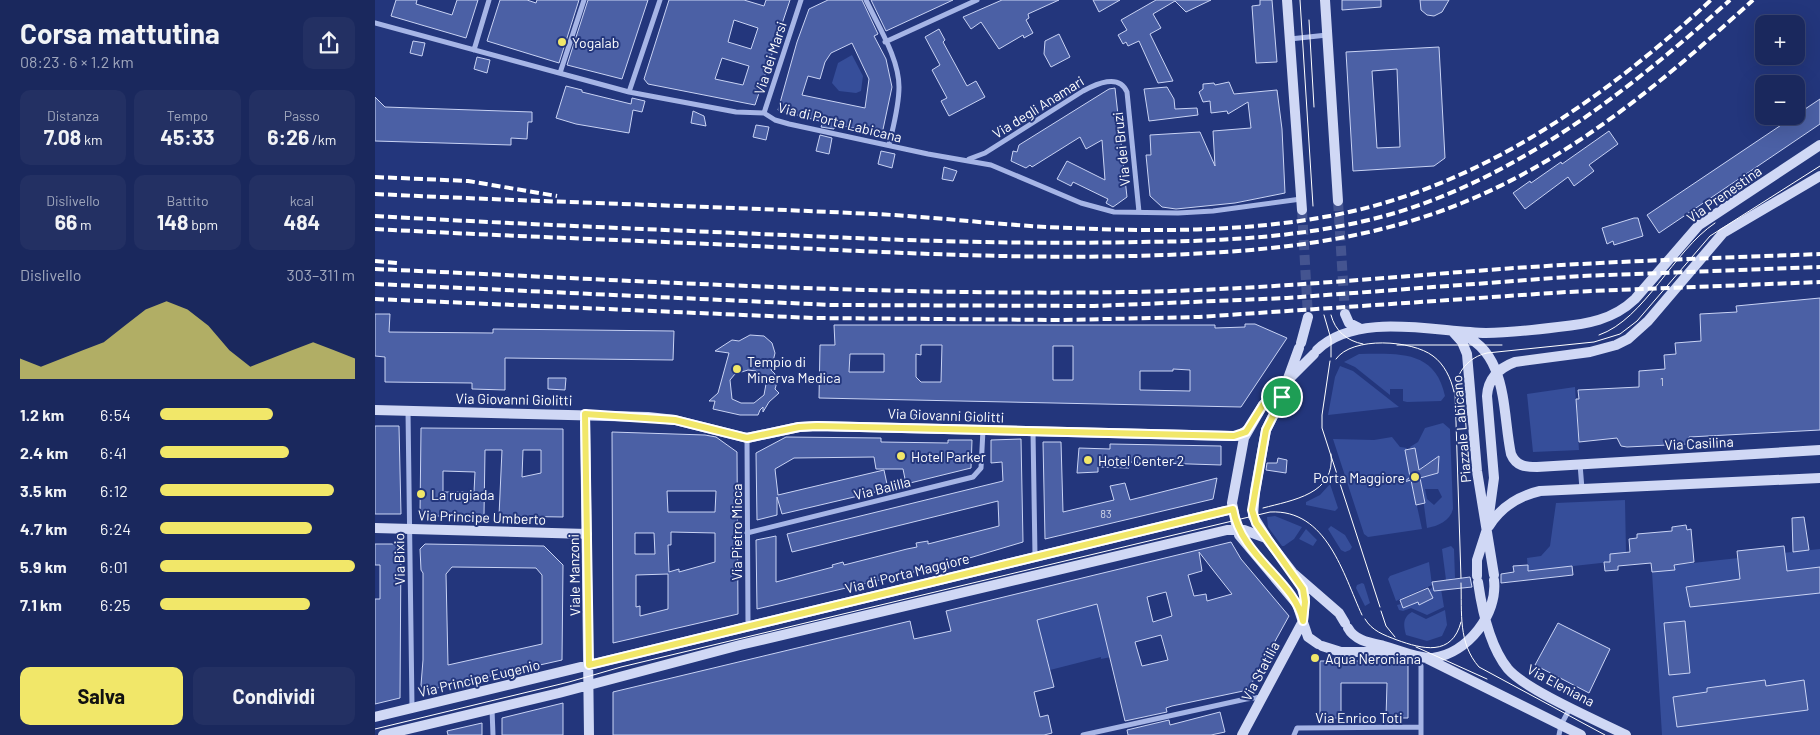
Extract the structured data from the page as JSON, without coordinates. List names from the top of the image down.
{
  "streets": {
    "main road": [
      "Via Prenestina",
      "Via Giovanni Giolitti",
      "Piazzale Labicano",
      "Via Casilina",
      "Via Principe Umberto",
      "Via di Porta Maggiore",
      "Viale Manzoni",
      "Via Statilia",
      "Via Principe Eugenio",
      "Via Eleniana"
    ],
    "street": [
      "Via dei Marsi",
      "Via degli Anamari",
      "Via di Porta Labicana",
      "Via dei Bruzi",
      "Via Balilla",
      "Via Pietro Micca",
      "Via Bixio",
      "Via Enrico Toti"
    ]
  },
  "crossings": [
    ["Via dei Marsi", "Via di Porta Labicana"],
    ["Via degli Anamari", "Via di Porta Labicana"],
    ["Via degli Anamari", "Via dei Bruzi"],
    ["Via di Porta Labicana", "Via dei Bruzi"],
    ["Via Prenestina", "Piazzale Labicano"],
    ["Via Giovanni Giolitti", "Via Balilla"],
    ["Via Giovanni Giolitti", "Via Pietro Micca"],
    ["Via Giovanni Giolitti", "Via Bixio"],
    ["Via Giovanni Giolitti", "Viale Manzoni"],
    ["Piazzale Labicano", "Via Casilina"],
    ["Piazzale Labicano", "Via Eleniana"],
    ["Via Balilla", "Via Pietro Micca"],
    ["Via Principe Umberto", "Via Bixio"],
    ["Via Principe Umberto", "Viale Manzoni"],
    ["Via Pietro Micca", "Via di Porta Maggiore"],
    ["Via Bixio", "Via Principe Eugenio"],
    ["Via di Porta Maggiore", "Viale Manzoni"],
    ["Via di Porta Maggiore", "Via Principe Eugenio"],
    ["Viale Manzoni", "Via Principe Eugenio"]
  ],
  "places": [
    "Yogalab",
    "Tempio di Minerva Medica",
    "Hotel Parker",
    "Hotel Center 2",
    "Porta Maggiore",
    "La rugiada",
    "Aqua Neroniana"
  ],
  "house_numbers": ["1", "83"],
  "page": {
    "heading": ["Corsa mattutina", "08:23 · 6 × 1.2 km"],
    "map_buttons": ["+", "−"],
    "stats": [
      ["Distanza", "7.08 km"],
      ["Tempo", "45:33"],
      ["Passo", "6:26 /km"],
      ["Dislivello", "66 m"],
      ["Battito", "148 bpm"],
      ["kcal", "484"]
    ],
    "chart": ["Dislivello", "303–311 m"],
    "list": [
      {
        "name": "1.2 km",
        "note": "6:54"
      },
      {
        "name": "2.4 km",
        "note": "6:41"
      },
      {
        "name": "3.5 km",
        "note": "6:12"
      },
      {
        "name": "4.7 km",
        "note": "6:24"
      },
      {
        "name": "5.9 km",
        "note": "6:01"
      },
      {
        "name": "7.1 km",
        "note": "6:25"
      }
    ],
    "buttons": ["Salva", "Condividi"]
  }
}
